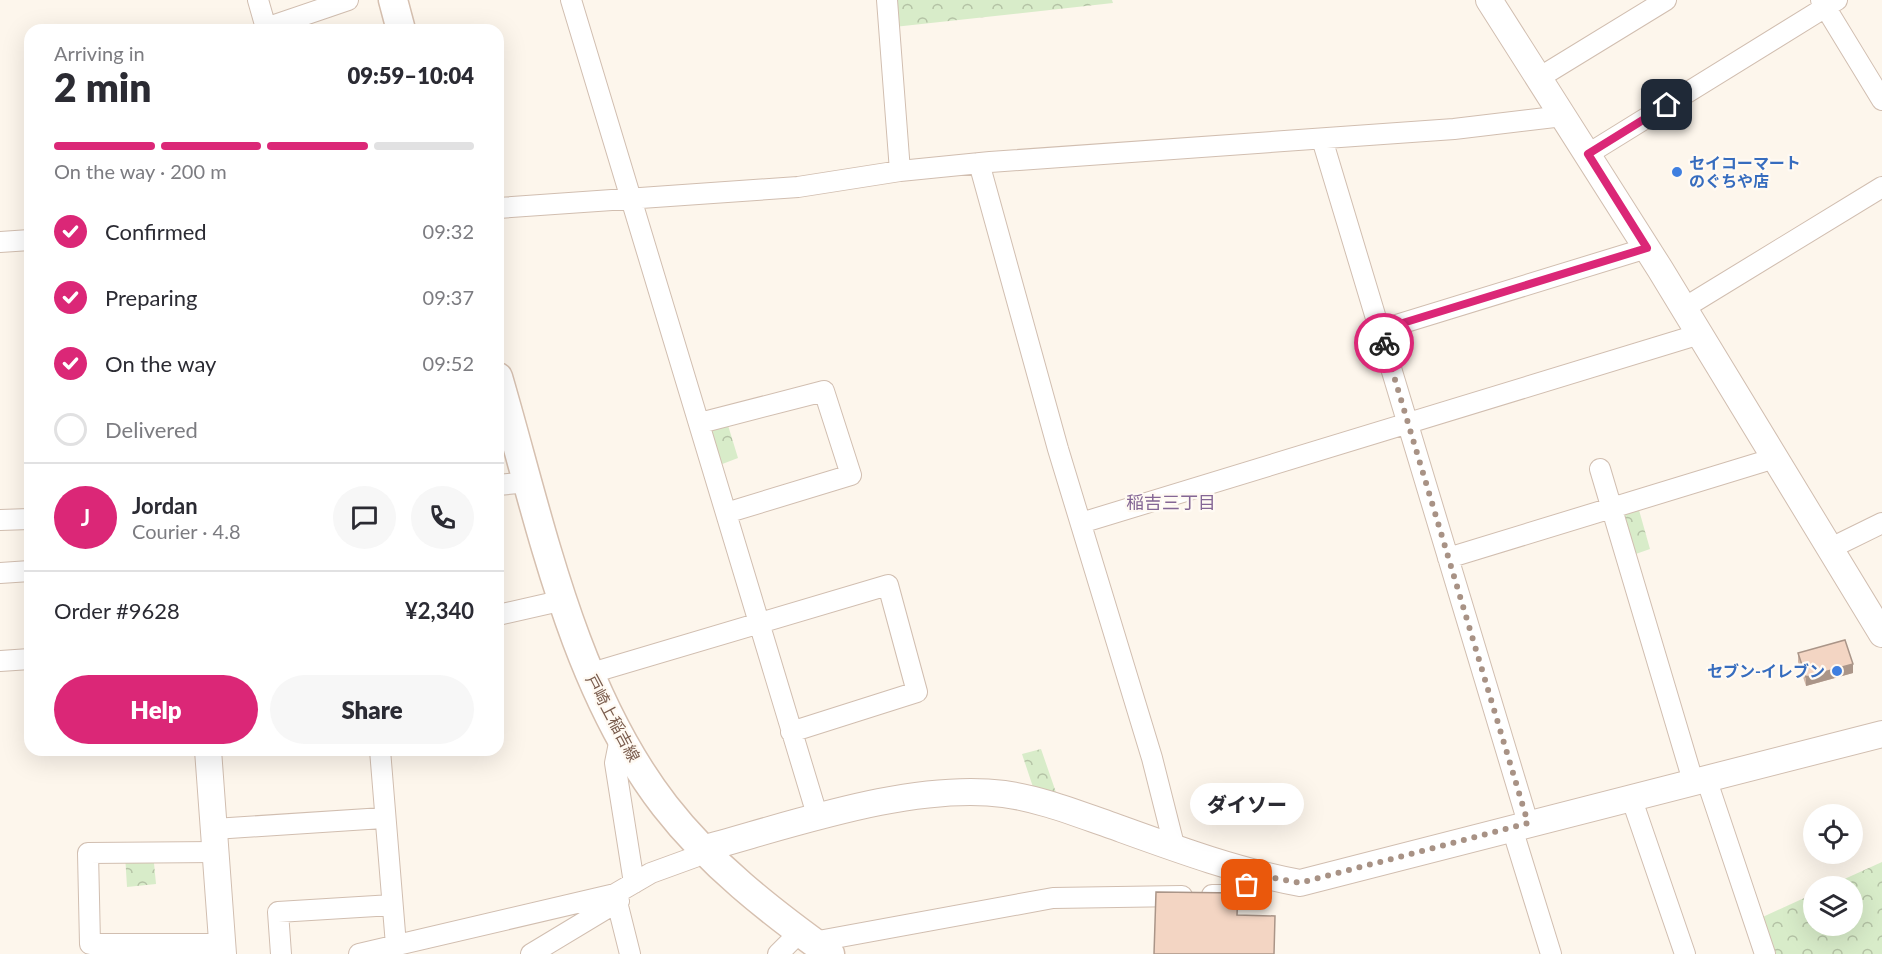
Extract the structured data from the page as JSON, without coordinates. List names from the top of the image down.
{
  "streets": {
    "main road": ["戸崎上稲吉線"]
  },
  "districts": ["稲吉三丁目"],
  "places": ["セイコーマート のぐちや店", "セブン-イレブン", "ダイソー"],
  "page": {
    "heading": ["2 min", "Arriving in", "09:59–10:04"],
    "panel": [
      "Jordan",
      "Courier · 4.8",
      "Order #9628",
      "¥2,340"
    ],
    "bar": "On the way · 200 m",
    "list": [
      ["Confirmed", "09:32"],
      ["Preparing", "09:37"],
      ["On the way", "09:52"],
      "Delivered"
    ],
    "round": "J",
    "buttons": ["Help", "Share"],
    "bubble": "ダイソー"
  }
}
